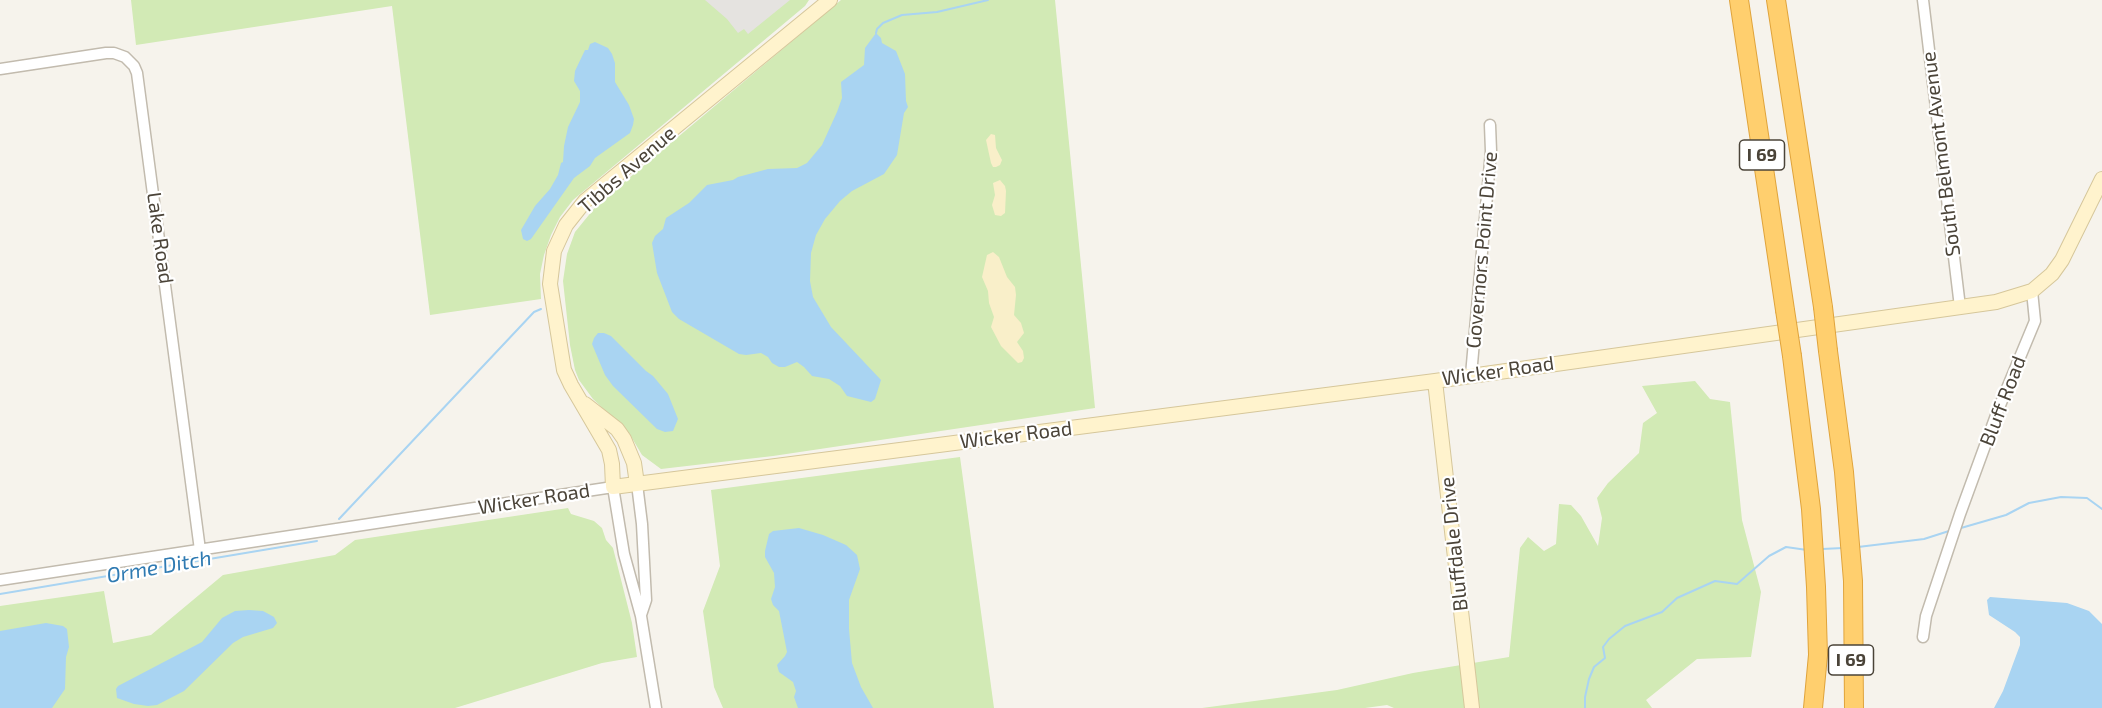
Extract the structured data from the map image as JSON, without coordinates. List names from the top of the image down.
{
  "streets": {
    "highway": ["I 69"],
    "street": [
      "South Belmont Avenue",
      "Tibbs Avenue",
      "Lake Road",
      "Governors Point Drive",
      "Wicker Road",
      "Bluff Road",
      "Bluffdale Drive"
    ]
  },
  "crossings": [
    ["South Belmont Avenue", "Wicker Road"],
    ["Tibbs Avenue", "Wicker Road"],
    ["Lake Road", "Wicker Road"],
    ["Governors Point Drive", "Wicker Road"],
    ["Wicker Road", "Bluff Road"],
    ["Wicker Road", "Bluffdale Drive"]
  ],
  "water": ["Orme Ditch"]
}
